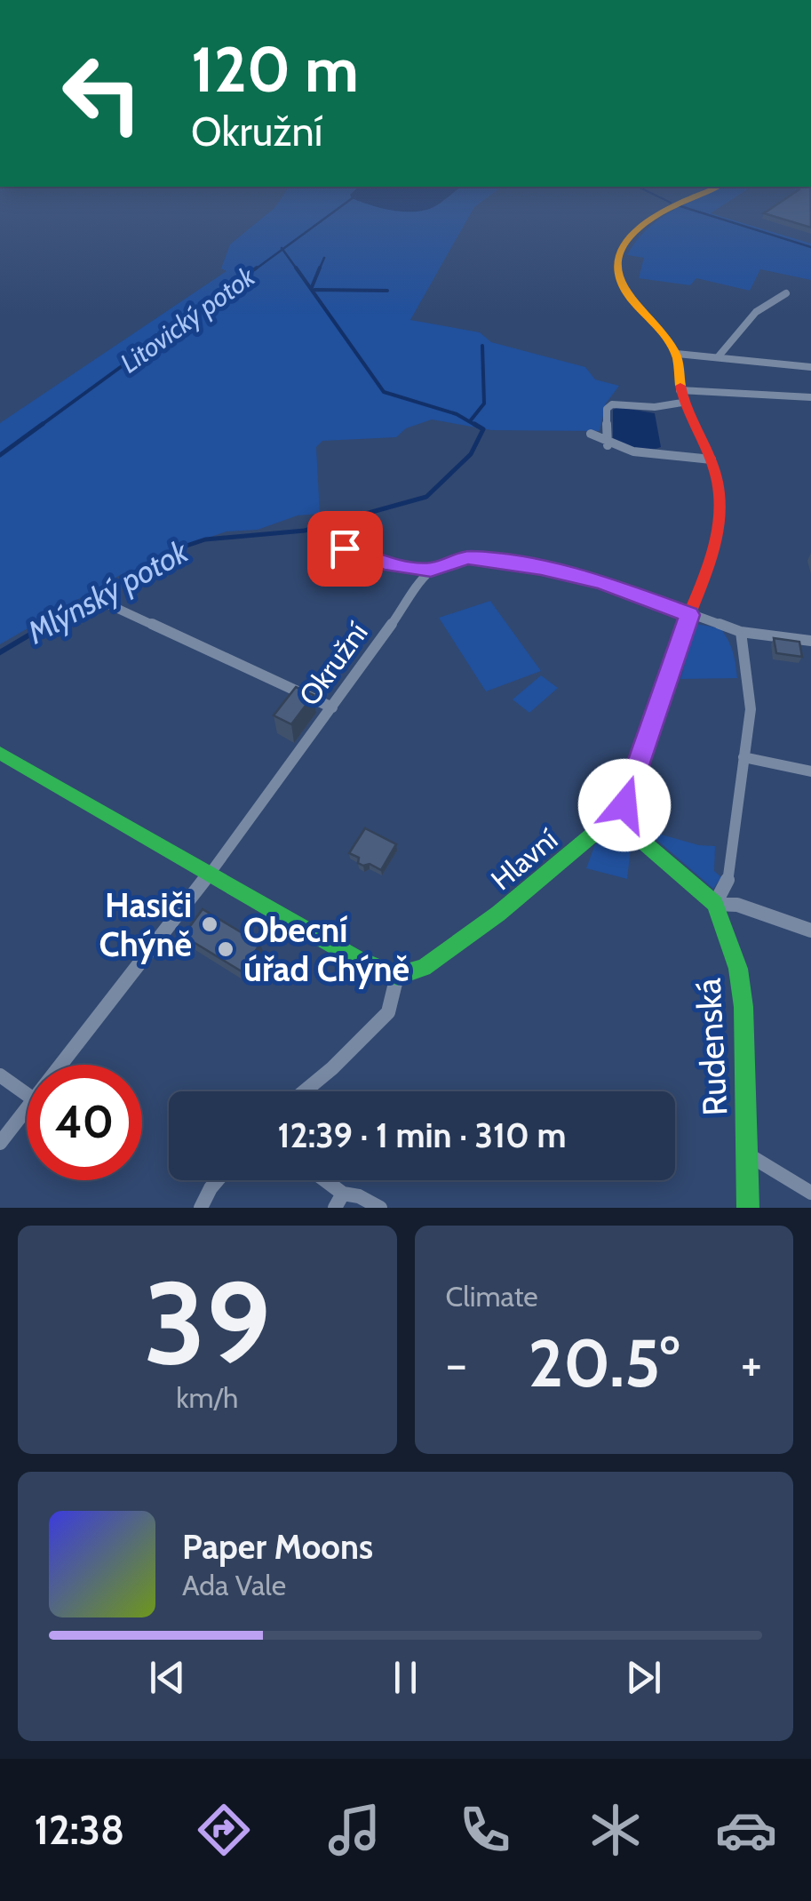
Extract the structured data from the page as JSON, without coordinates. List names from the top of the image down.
{
  "streets": {
    "street": ["Okružní", "Hlavní", "Rudenská"]
  },
  "water": ["Litovický potok", "Mlýnský potok"],
  "places": ["Hasiči Chýně", "Obecní úřad Chýně"],
  "page": {
    "turn": ["120 m", "Okružní"],
    "limit": "40",
    "trip": "12:39 · 1 min · 310 m",
    "tile": [
      ["39", "km/h"],
      "Climate"
    ],
    "heat": ["−", "20.5°", "+"],
    "song": ["Paper Moons", "Ada Vale"],
    "tabs": "12:38"
  }
}
